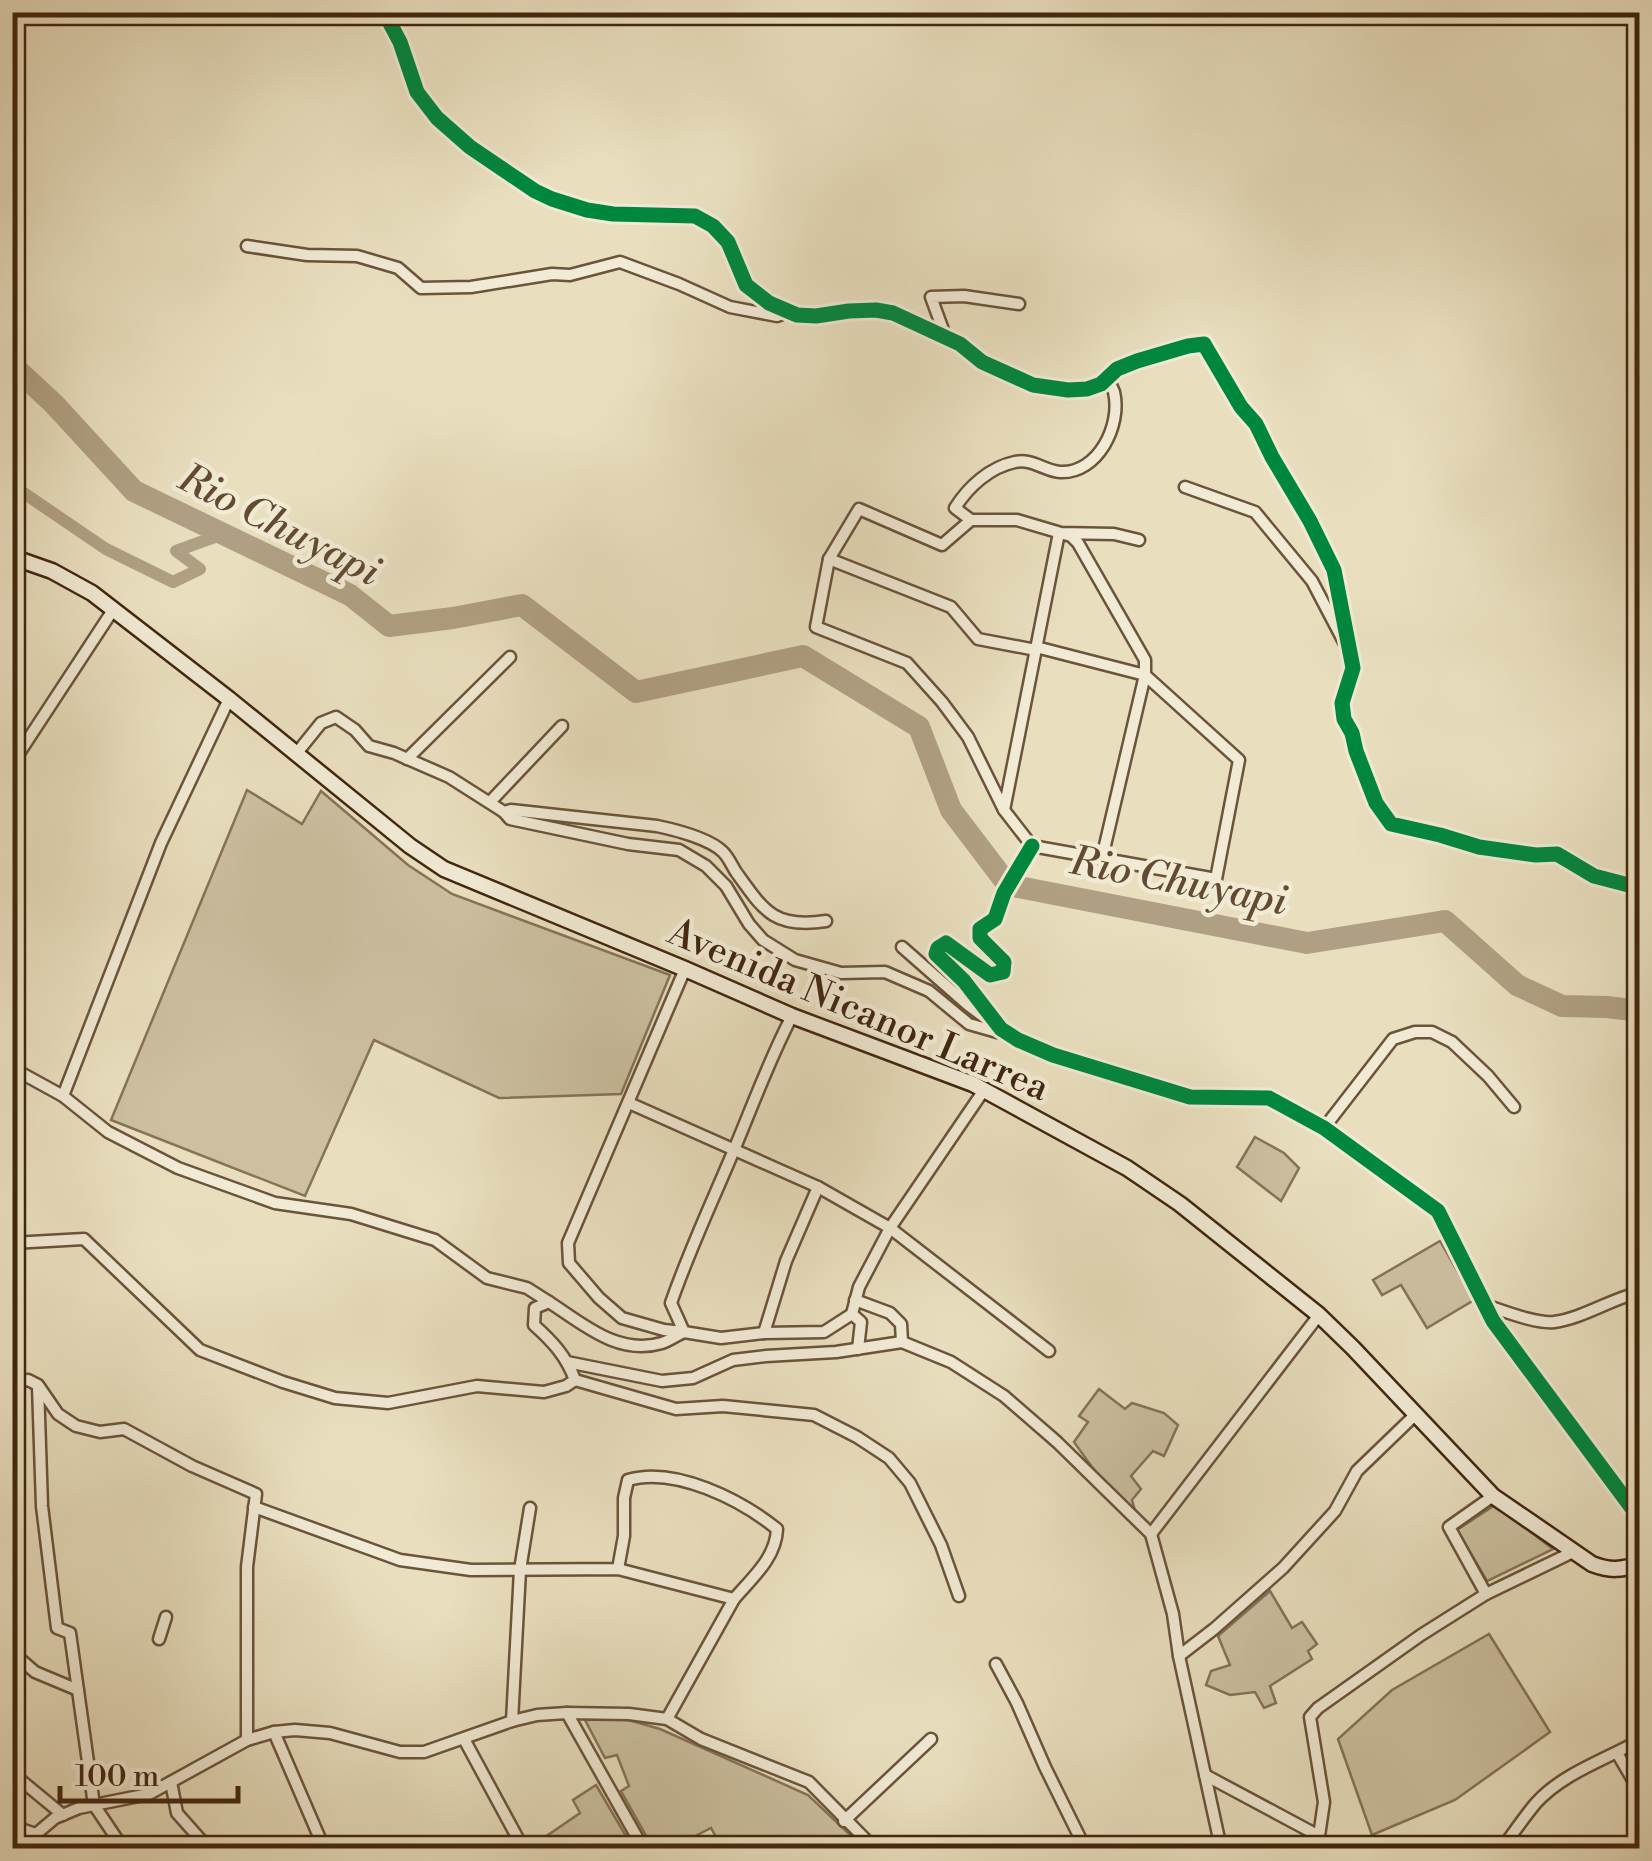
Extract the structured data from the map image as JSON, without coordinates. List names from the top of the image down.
{
  "streets": {
    "main road": ["Avenida Nicanor Larrea"]
  },
  "water": ["Rio Chuyapi"],
  "scale_bar": "100 m"
}
